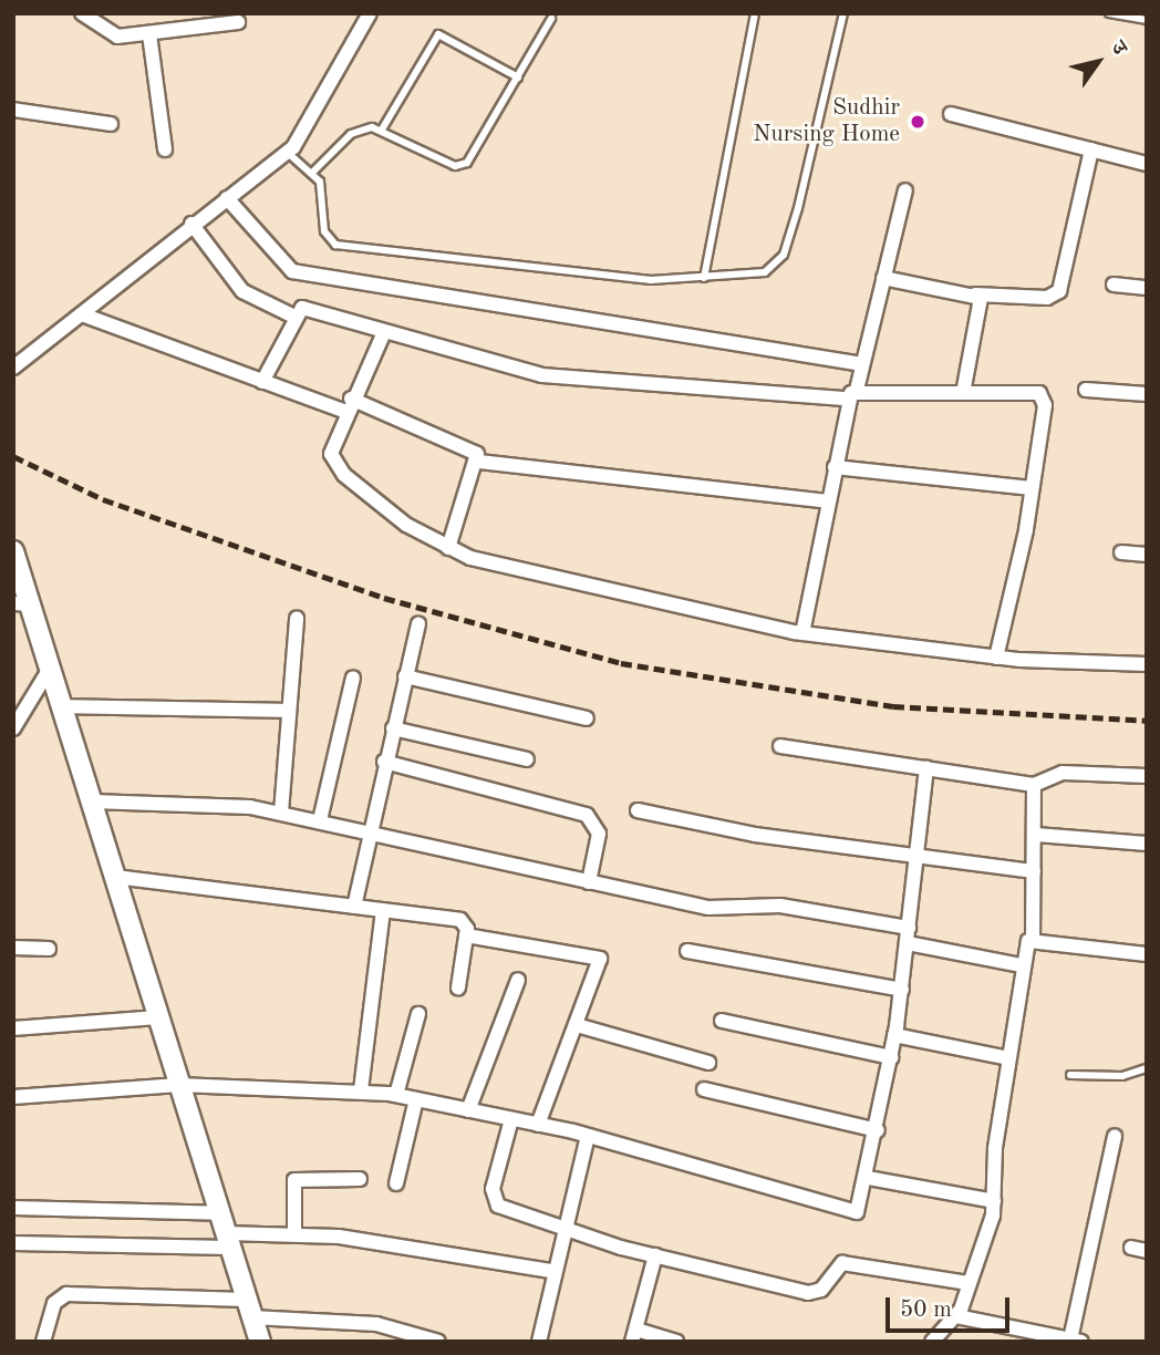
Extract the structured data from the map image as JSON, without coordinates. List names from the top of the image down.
{
  "places": ["Sudhir Nursing Home"],
  "scale_bar": "50 m",
  "north": "top right"
}
